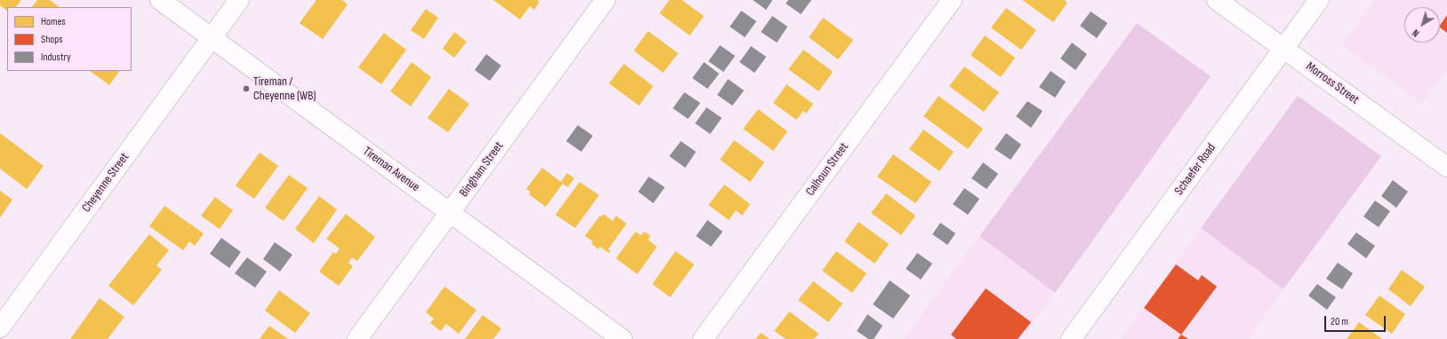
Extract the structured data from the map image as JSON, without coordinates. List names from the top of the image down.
{
  "streets": {
    "street": [
      "Morross Street",
      "Tireman Avenue",
      "Bingham Street",
      "Calhoun Street",
      "Schaefer Road",
      "Cheyenne Street"
    ]
  },
  "crossings": [
    ["Morross Street", "Schaefer Road"],
    ["Tireman Avenue", "Bingham Street"],
    ["Tireman Avenue", "Cheyenne Street"]
  ],
  "places": ["Tireman / Cheyenne (WB)"],
  "legend": ["Homes", "Shops", "Industry"],
  "scale_bar": "20 m",
  "north": "bottom left"
}
